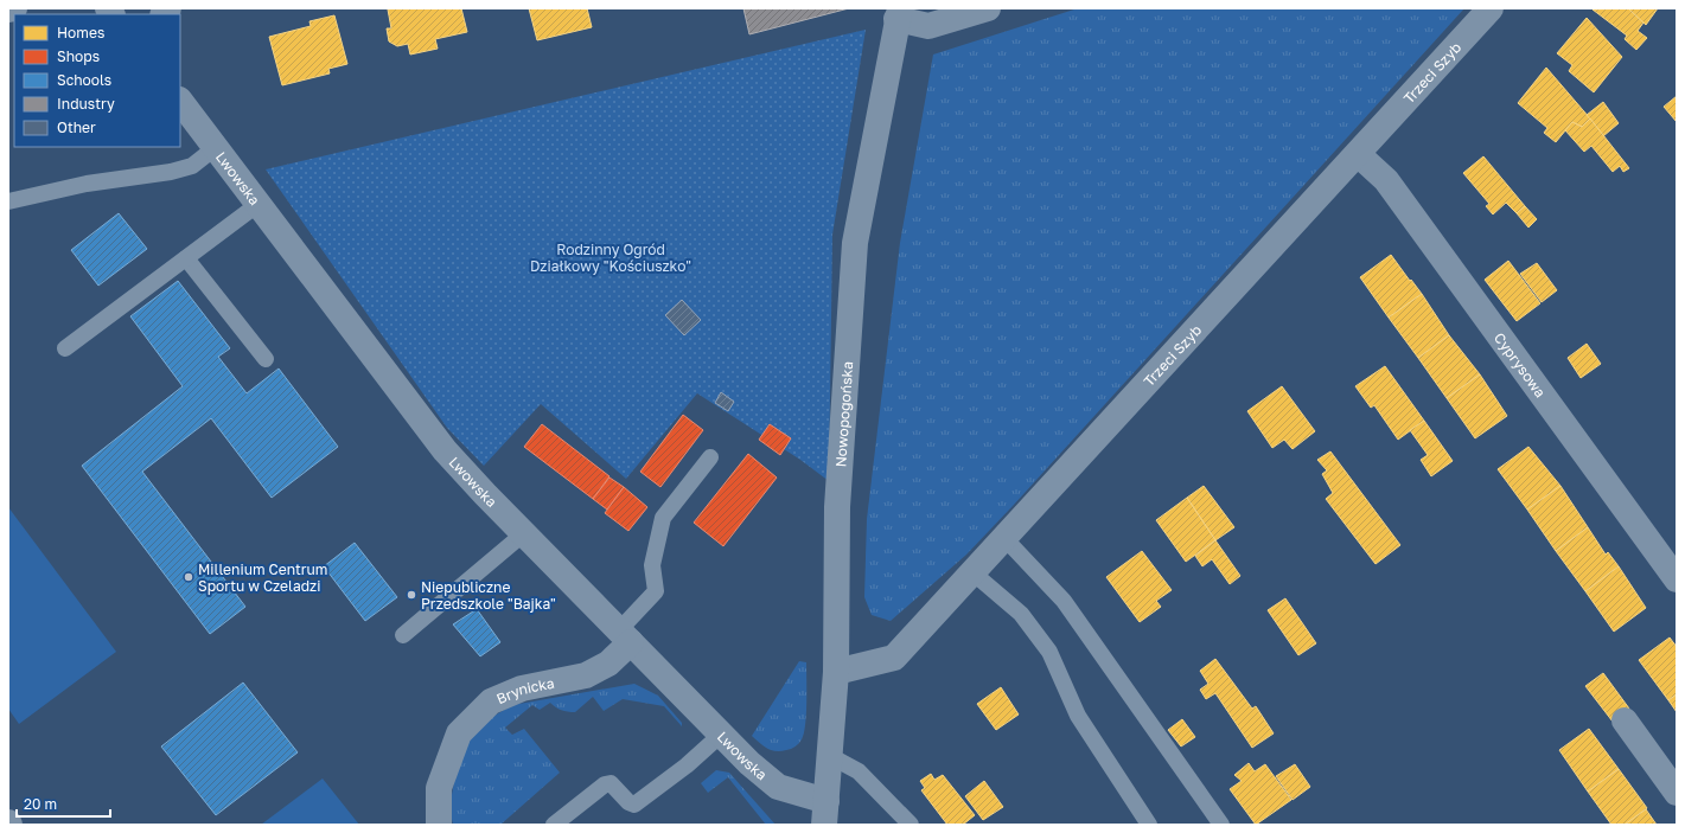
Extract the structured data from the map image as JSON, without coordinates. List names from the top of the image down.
{
  "streets": {
    "street": [
      "Trzeci Szyb",
      "Lwowska",
      "Cyprysowa",
      "Nowopogońska",
      "Brynicka"
    ]
  },
  "crossings": [
    ["Trzeci Szyb", "Cyprysowa"],
    ["Trzeci Szyb", "Nowopogońska"],
    ["Lwowska", "Nowopogońska"],
    ["Lwowska", "Brynicka"]
  ],
  "parks": ["Rodzinny Ogród Działkowy \"Kościuszko\""],
  "places": ["Millenium Centrum Sportu w Czeladzi", "Niepubliczne Przedszkole \"Bajka\""],
  "legend": [
    "Homes",
    "Shops",
    "Schools",
    "Industry",
    "Other"
  ],
  "scale_bar": "20 m"
}
